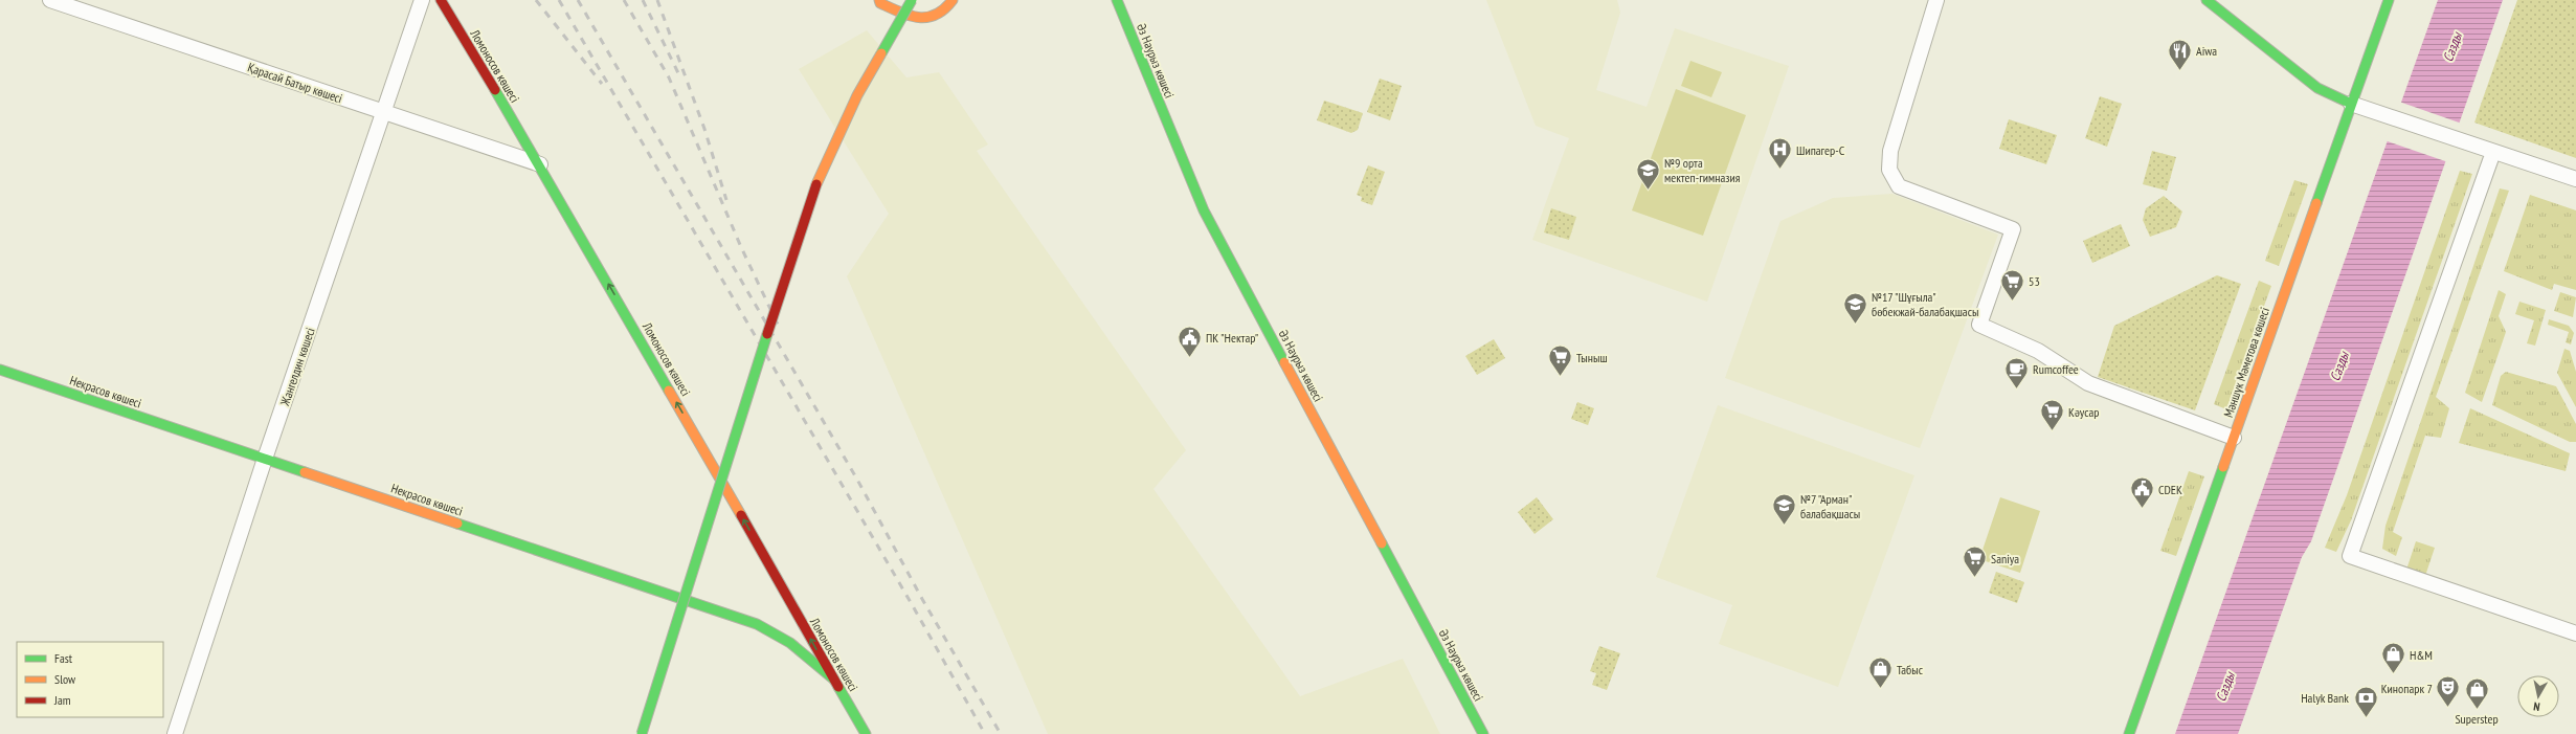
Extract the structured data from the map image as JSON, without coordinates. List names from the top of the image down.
{
  "streets": {
    "main road": [
      "Әз Наурыз көшесі",
      "Ломоносов көшесі",
      "Мәншүк Мәметова көшесі",
      "Некрасов көшесі"
    ],
    "street": ["Қарасай Батыр көшесі", "Жангелдин көшесі"]
  },
  "crossings": [
    ["Ломоносов көшесі", "Қарасай Батыр көшесі"],
    ["Ломоносов көшесі", "Некрасов көшесі"],
    ["Қарасай Батыр көшесі", "Жангелдин көшесі"],
    ["Жангелдин көшесі", "Некрасов көшесі"]
  ],
  "one_way": ["Ломоносов көшесі"],
  "water": ["Сазды"],
  "places": {
    "restaurant": ["Aiwa"],
    "hospital": ["Шипагер-С"],
    "school or university": ["№9 орта мектеп-гимназия", "№17 \"Шұғыла\" бөбекжай-балабақшасы", "№7 \"Арман\" балабақшасы"],
    "supermarket": [
      "53",
      "Тыныш",
      "Кәусар",
      "Saniya"
    ],
    "public building": ["ПК \"Нектар\"", "CDEK"],
    "cafe": ["Rumcoffee"],
    "shop": ["H&M", "Табыс", "Superstep"],
    "theatre": ["Кинопарк 7"],
    "bank": ["Halyk Bank"]
  },
  "legend": ["Fast", "Slow", "Jam"],
  "north": "bottom"
}
